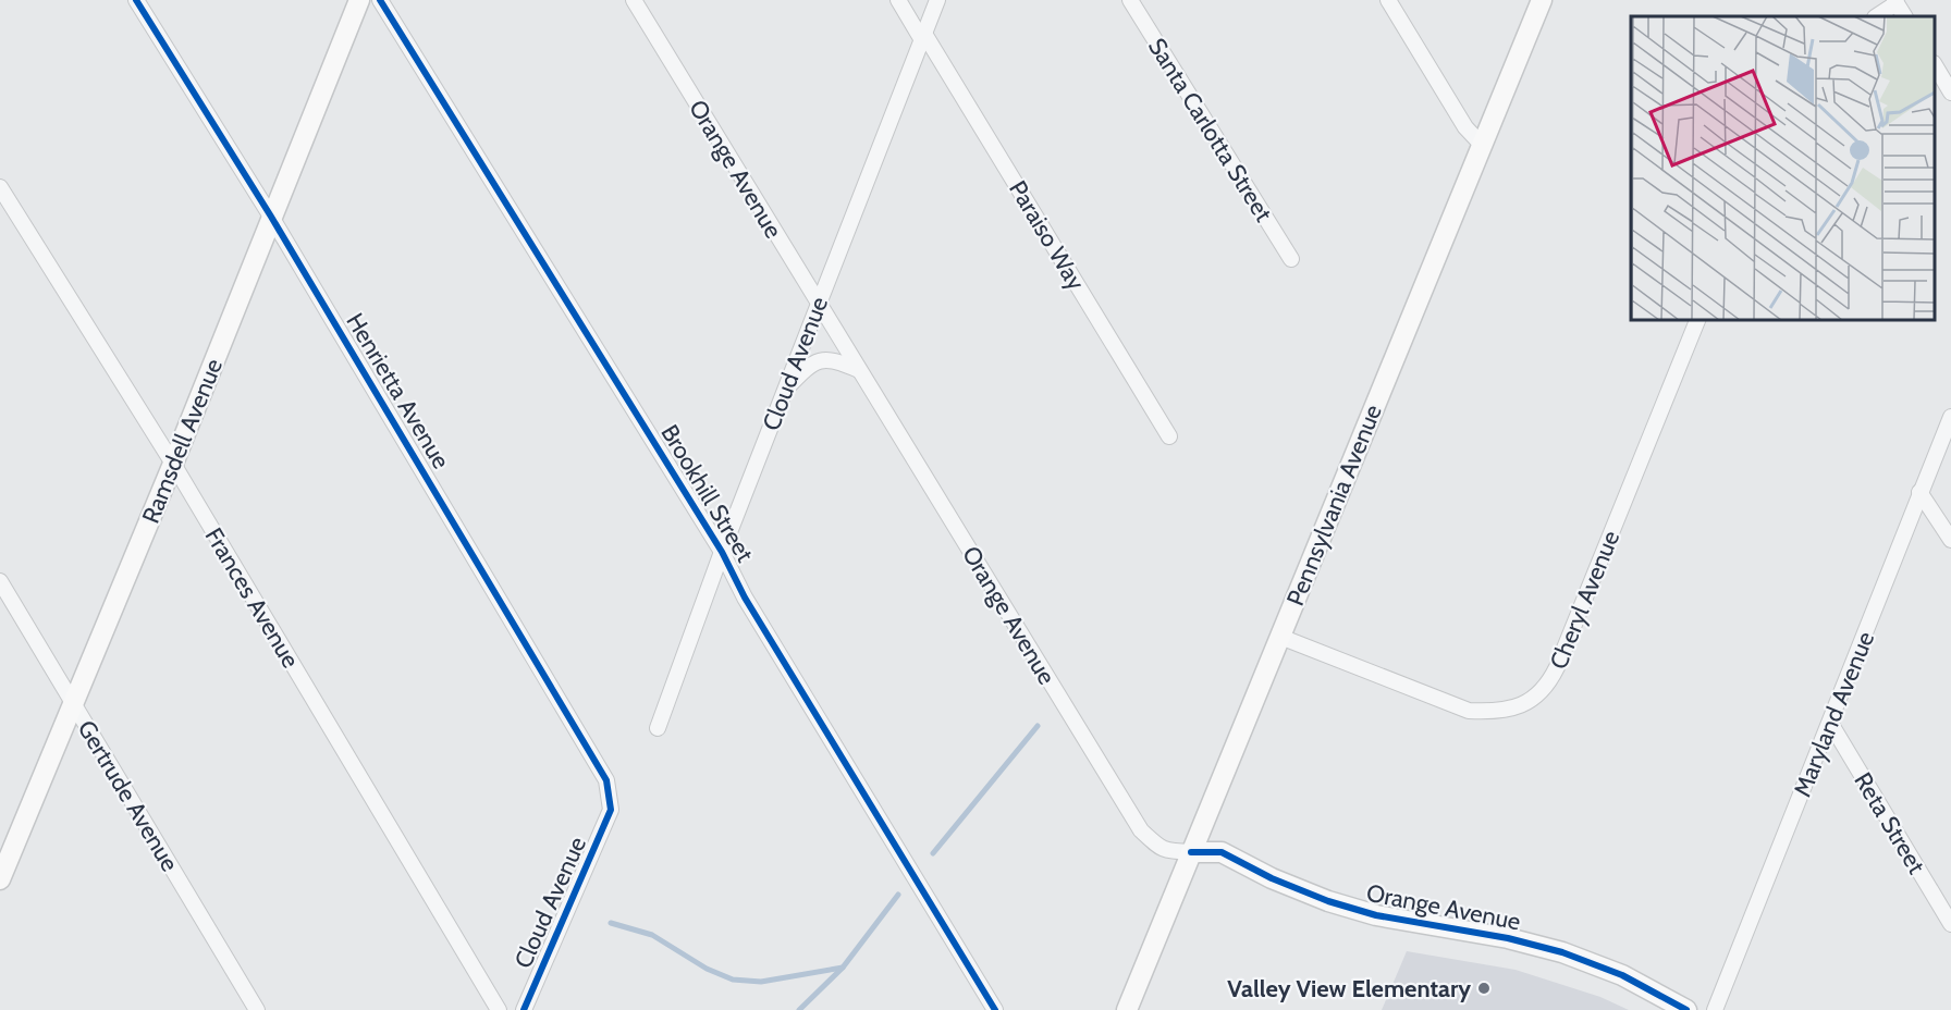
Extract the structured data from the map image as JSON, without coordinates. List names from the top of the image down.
{
  "streets": {
    "street": [
      "Santa Carlotta Street",
      "Orange Avenue",
      "Paraiso Way",
      "Cloud Avenue",
      "Henrietta Avenue",
      "Ramsdell Avenue",
      "Brookhill Street",
      "Pennsylvania Avenue",
      "Frances Avenue",
      "Cheryl Avenue",
      "Maryland Avenue",
      "Gertrude Avenue",
      "Reta Street"
    ]
  },
  "crossings": [
    ["Orange Avenue", "Cloud Avenue"],
    ["Orange Avenue", "Pennsylvania Avenue"],
    ["Paraiso Way", "Cloud Avenue"],
    ["Cloud Avenue", "Henrietta Avenue"],
    ["Cloud Avenue", "Brookhill Street"],
    ["Henrietta Avenue", "Ramsdell Avenue"],
    ["Ramsdell Avenue", "Frances Avenue"],
    ["Ramsdell Avenue", "Gertrude Avenue"],
    ["Pennsylvania Avenue", "Cheryl Avenue"],
    ["Maryland Avenue", "Reta Street"]
  ],
  "places": ["Valley View Elementary"]
}
